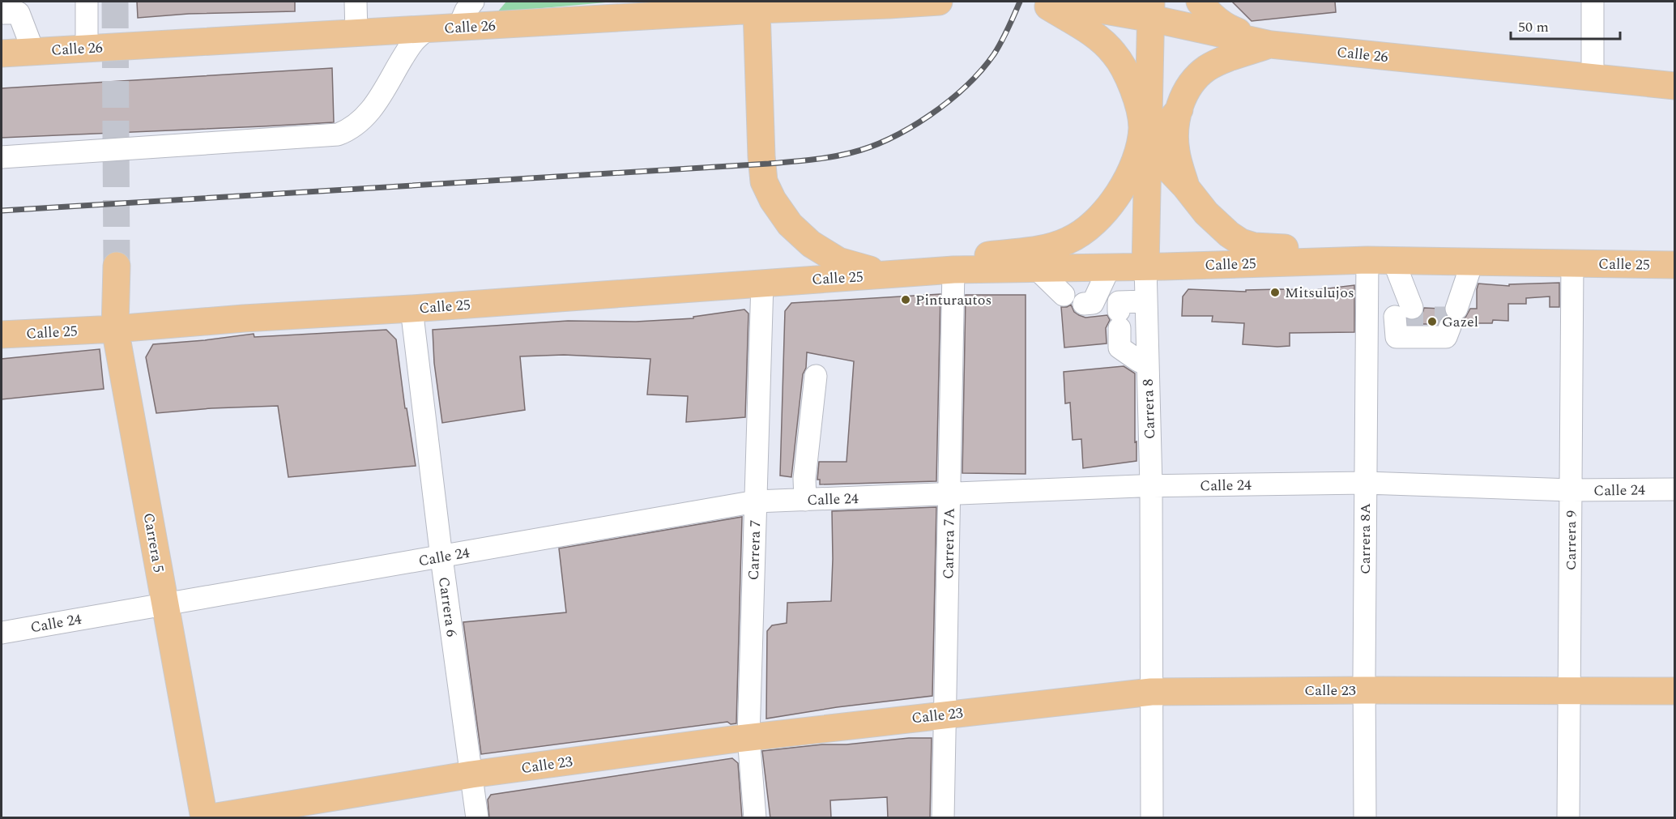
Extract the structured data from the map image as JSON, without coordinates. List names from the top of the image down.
{
  "streets": {
    "main road": [
      "Calle 26",
      "Calle 25",
      "Carrera 8",
      "Carrera 5",
      "Calle 23"
    ],
    "street": [
      "Calle 24",
      "Carrera 8A",
      "Carrera 9",
      "Carrera 7A",
      "Carrera 7",
      "Carrera 6"
    ]
  },
  "crossings": [
    ["Calle 26", "Carrera 8"],
    ["Calle 25", "Carrera 8"],
    ["Calle 25", "Carrera 8A"],
    ["Calle 25", "Carrera 9"],
    ["Calle 25", "Carrera 5"],
    ["Calle 25", "Carrera 7A"],
    ["Calle 25", "Carrera 7"],
    ["Calle 25", "Carrera 6"],
    ["Carrera 8", "Calle 24"],
    ["Carrera 8", "Calle 23"],
    ["Calle 24", "Carrera 8A"],
    ["Calle 24", "Carrera 9"],
    ["Calle 24", "Carrera 5"],
    ["Calle 24", "Carrera 7A"],
    ["Calle 24", "Carrera 7"],
    ["Calle 24", "Carrera 6"],
    ["Carrera 8A", "Calle 23"],
    ["Carrera 9", "Calle 23"],
    ["Carrera 5", "Calle 23"],
    ["Carrera 7A", "Calle 23"],
    ["Carrera 7", "Calle 23"],
    ["Carrera 6", "Calle 23"]
  ],
  "places": ["Mitsulujos", "Pinturautos", "Gazel"],
  "scale_bar": "50 m"
}
